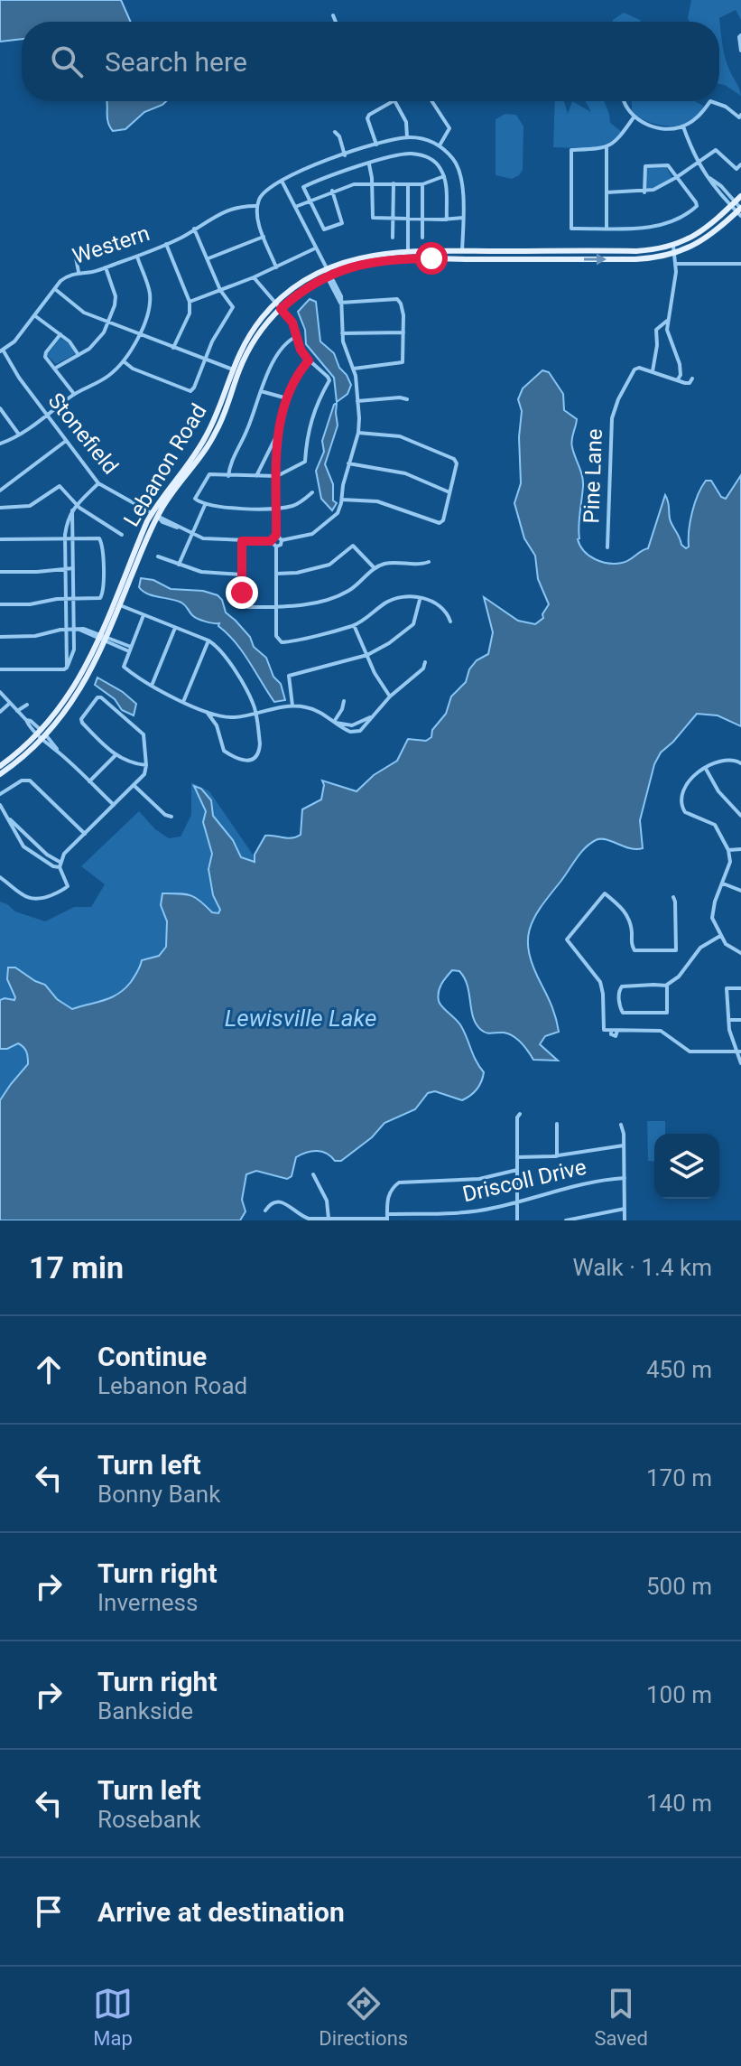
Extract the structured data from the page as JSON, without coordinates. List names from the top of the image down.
{
  "streets": {
    "main road": ["Lebanon Road"],
    "street": [
      "Western",
      "Stonefield",
      "Pine Lane",
      "Driscoll Drive"
    ]
  },
  "crossings": [
    ["Western", "Stonefield"],
    ["Stonefield", "Lebanon Road"]
  ],
  "water": ["Lewisville Lake"],
  "page": {
    "search": "Search here",
    "heading": ["17 min", "Walk · 1.4 km"],
    "list": [
      ["Continue", "Lebanon Road", "450 m"],
      ["Turn left", "Bonny Bank", "170 m"],
      ["Turn right", "Inverness", "500 m"],
      ["Turn right", "Bankside", "100 m"],
      ["Turn left", "Rosebank", "140 m"],
      "Arrive at destination"
    ],
    "nav": ["Map", "Directions", "Saved"]
  }
}
